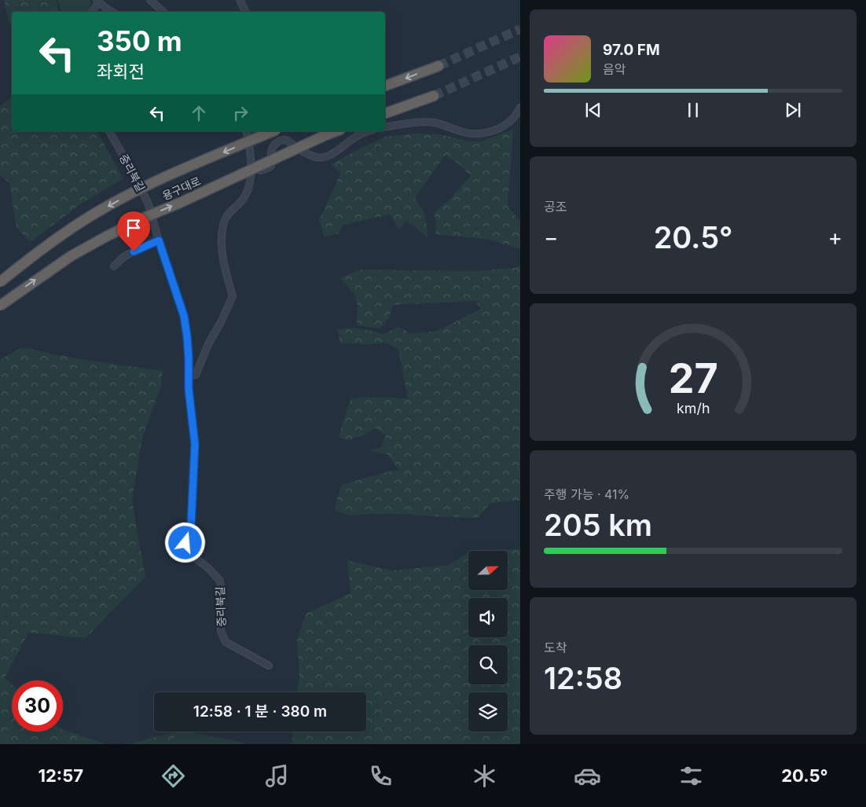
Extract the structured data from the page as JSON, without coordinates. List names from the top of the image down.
{
  "streets": {
    "highway": ["용구대로"],
    "street": ["중리북길"]
  },
  "north": "right",
  "page": {
    "turn": ["350 m", "좌회전"],
    "song": ["97.0 FM", "음악"],
    "tile": [
      "공조",
      ["주행 가능 · 41%", "205 km"],
      ["도착", "12:58"]
    ],
    "heat": ["−", "20.5°", "+"],
    "limit": "30",
    "trip": "12:58 · 1 분 · 380 m",
    "tabs": ["12:57", "20.5°"],
    "gauge": ["27", "km/h"]
  }
}
